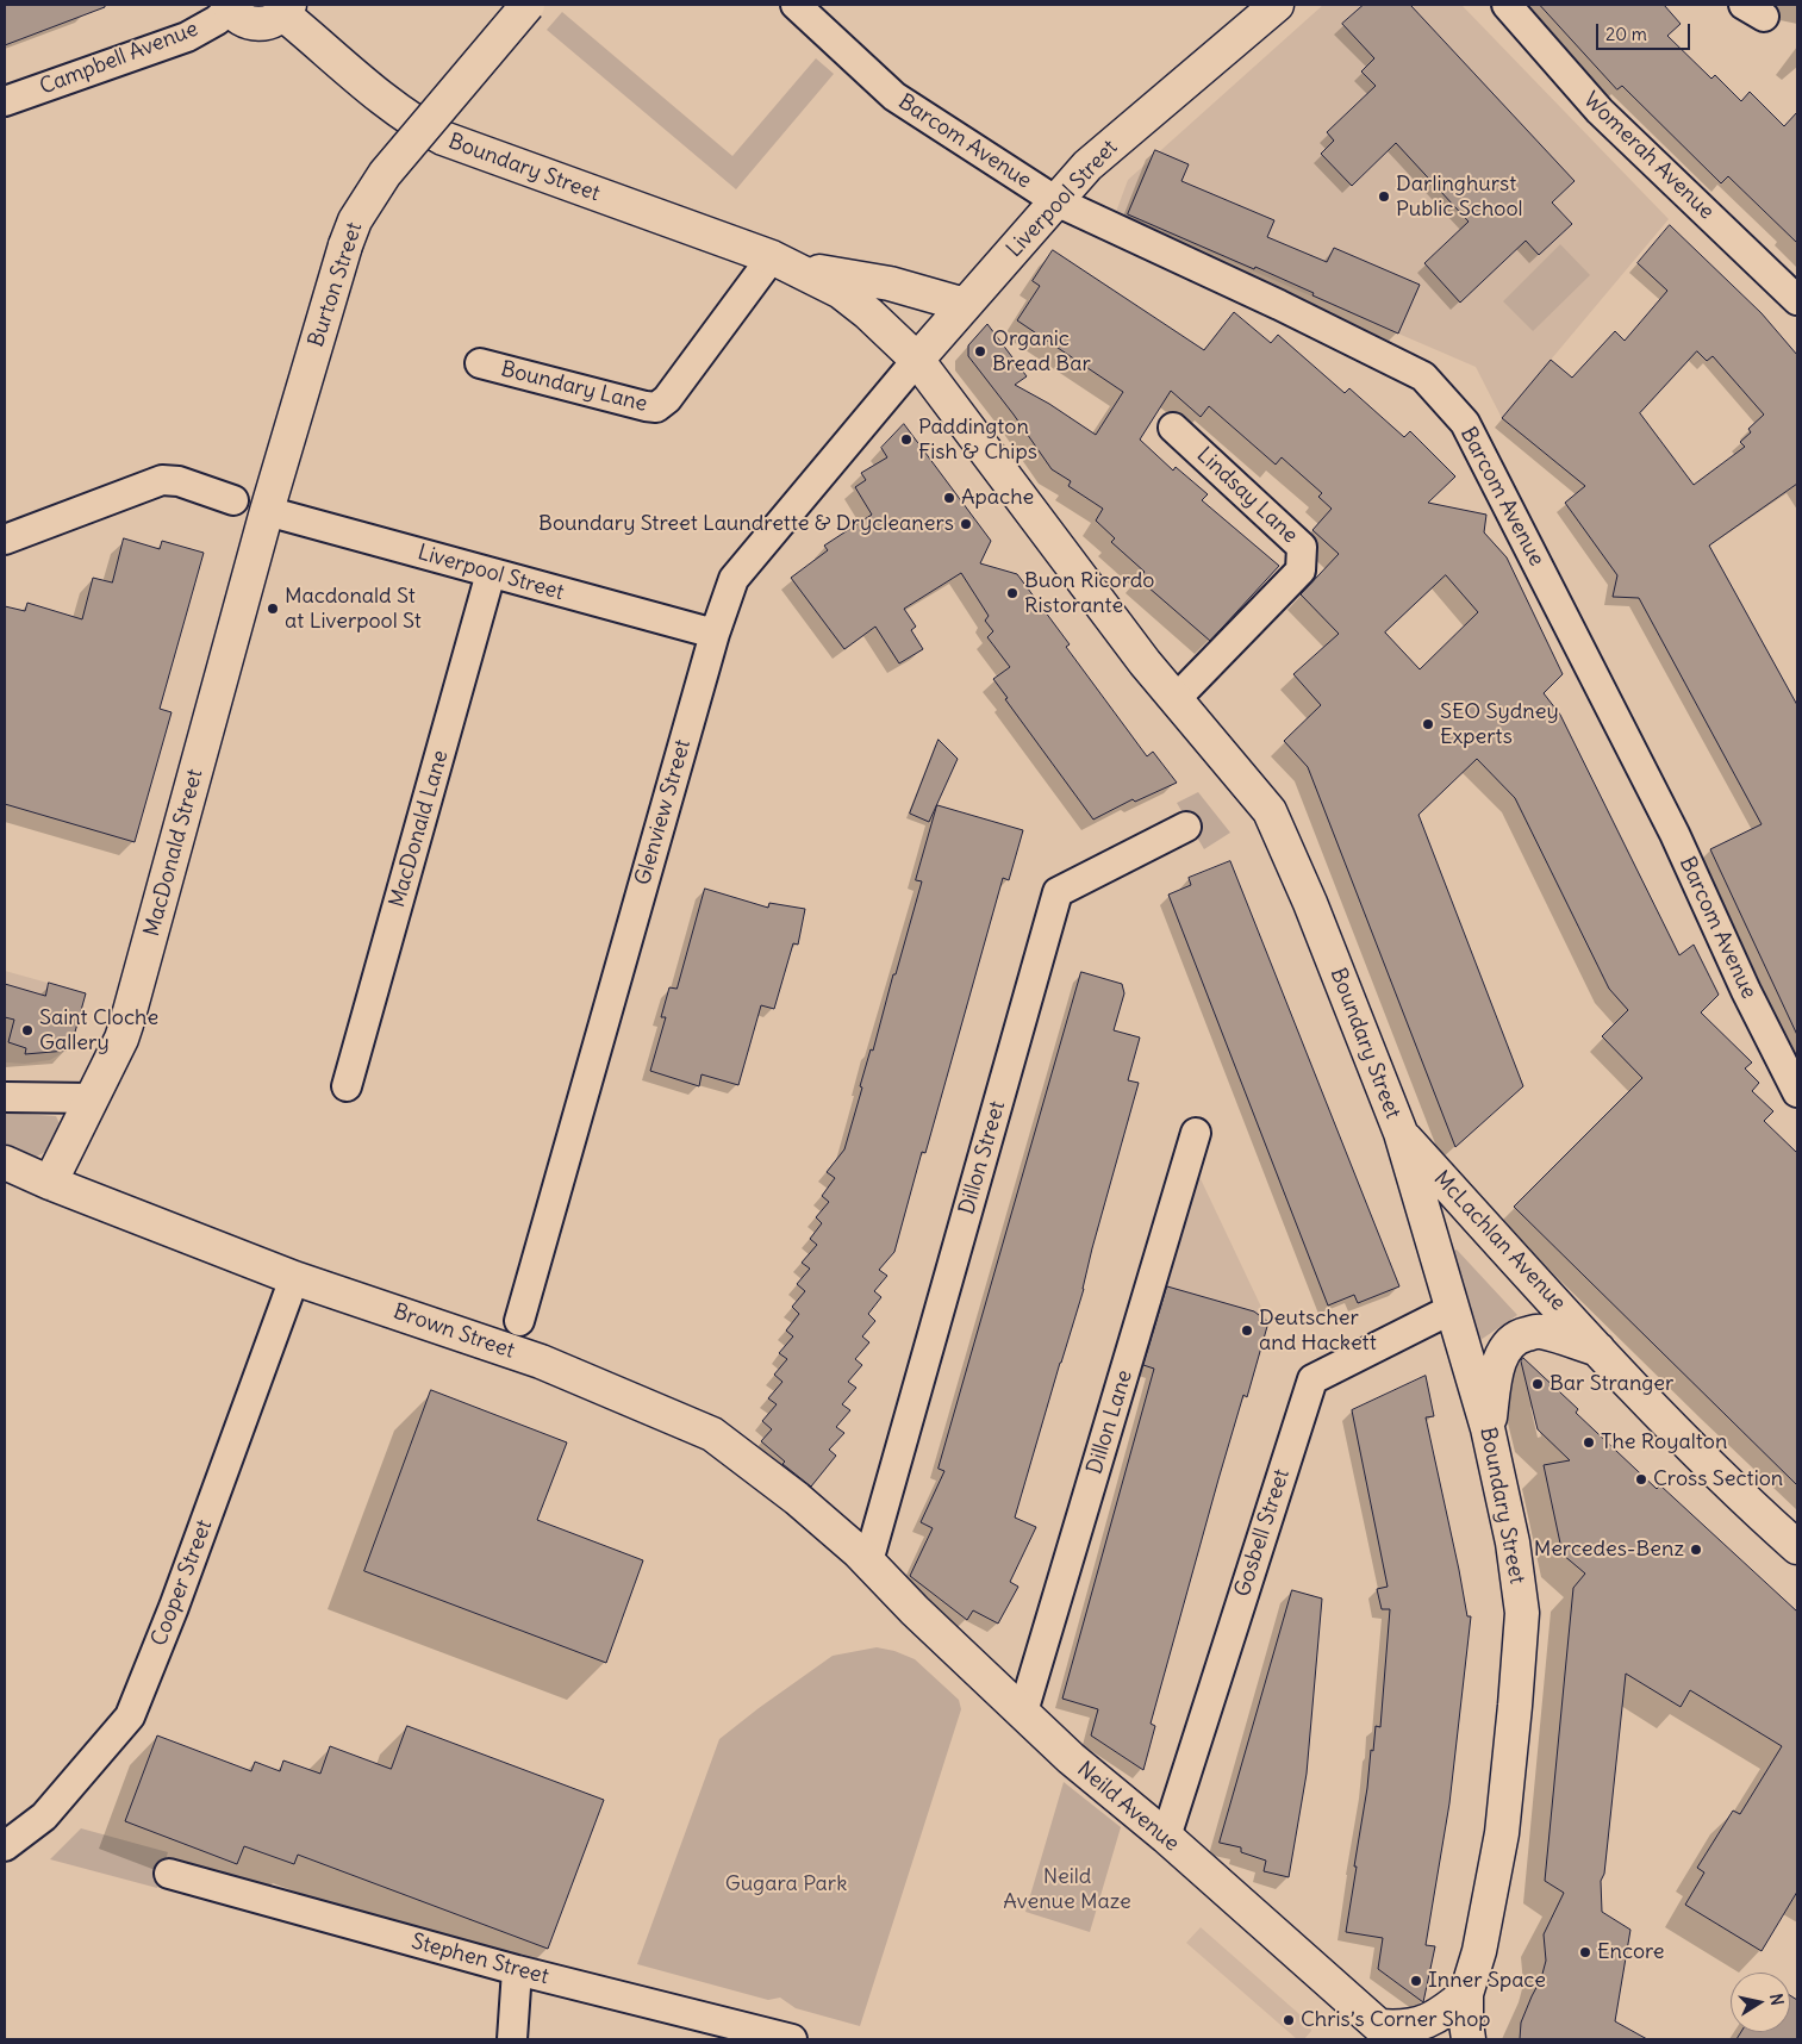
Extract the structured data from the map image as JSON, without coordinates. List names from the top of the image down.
{
  "streets": {
    "street": [
      "Campbell Avenue",
      "Barcom Avenue",
      "Womerah Avenue",
      "Boundary Street",
      "Liverpool Street",
      "Burton Street",
      "Boundary Lane",
      "Lindsay Lane",
      "Glenview Street",
      "MacDonald Lane",
      "MacDonald Street",
      "Dillon Street",
      "McLachlan Avenue",
      "Brown Street",
      "Dillon Lane",
      "Gosbell Street",
      "Cooper Street",
      "Neild Avenue",
      "Stephen Street"
    ]
  },
  "crossings": [
    ["Barcom Avenue", "Liverpool Street"],
    ["Boundary Street", "Liverpool Street"],
    ["Boundary Street", "Boundary Lane"],
    ["Boundary Street", "Lindsay Lane"],
    ["Boundary Street", "Glenview Street"],
    ["Boundary Street", "McLachlan Avenue"],
    ["Boundary Street", "Gosbell Street"],
    ["Liverpool Street", "Burton Street"],
    ["Liverpool Street", "Glenview Street"],
    ["Liverpool Street", "MacDonald Lane"],
    ["Liverpool Street", "MacDonald Street"],
    ["Burton Street", "MacDonald Street"],
    ["MacDonald Street", "Brown Street"],
    ["Dillon Street", "Brown Street"],
    ["Dillon Street", "Neild Avenue"],
    ["Brown Street", "Cooper Street"],
    ["Brown Street", "Neild Avenue"],
    ["Dillon Lane", "Neild Avenue"],
    ["Gosbell Street", "Neild Avenue"]
  ],
  "parks": ["Neild Avenue Maze", "Gugara Park"],
  "places": [
    "Darlinghurst Public School",
    "Organic Bread Bar",
    "Paddington Fish & Chips",
    "Apache",
    "Boundary Street Laundrette & Drycleaners",
    "Buon Ricordo Ristorante",
    "Macdonald St at Liverpool St",
    "SEO Sydney Experts",
    "Saint Cloche Gallery",
    "Deutscher and Hackett",
    "Bar Stranger",
    "The Royalton",
    "Cross Section",
    "Mercedes-Benz",
    "Encore",
    "Inner Space",
    "Chris’s Corner Shop"
  ],
  "scale_bar": "20 m",
  "north": "right"
}
